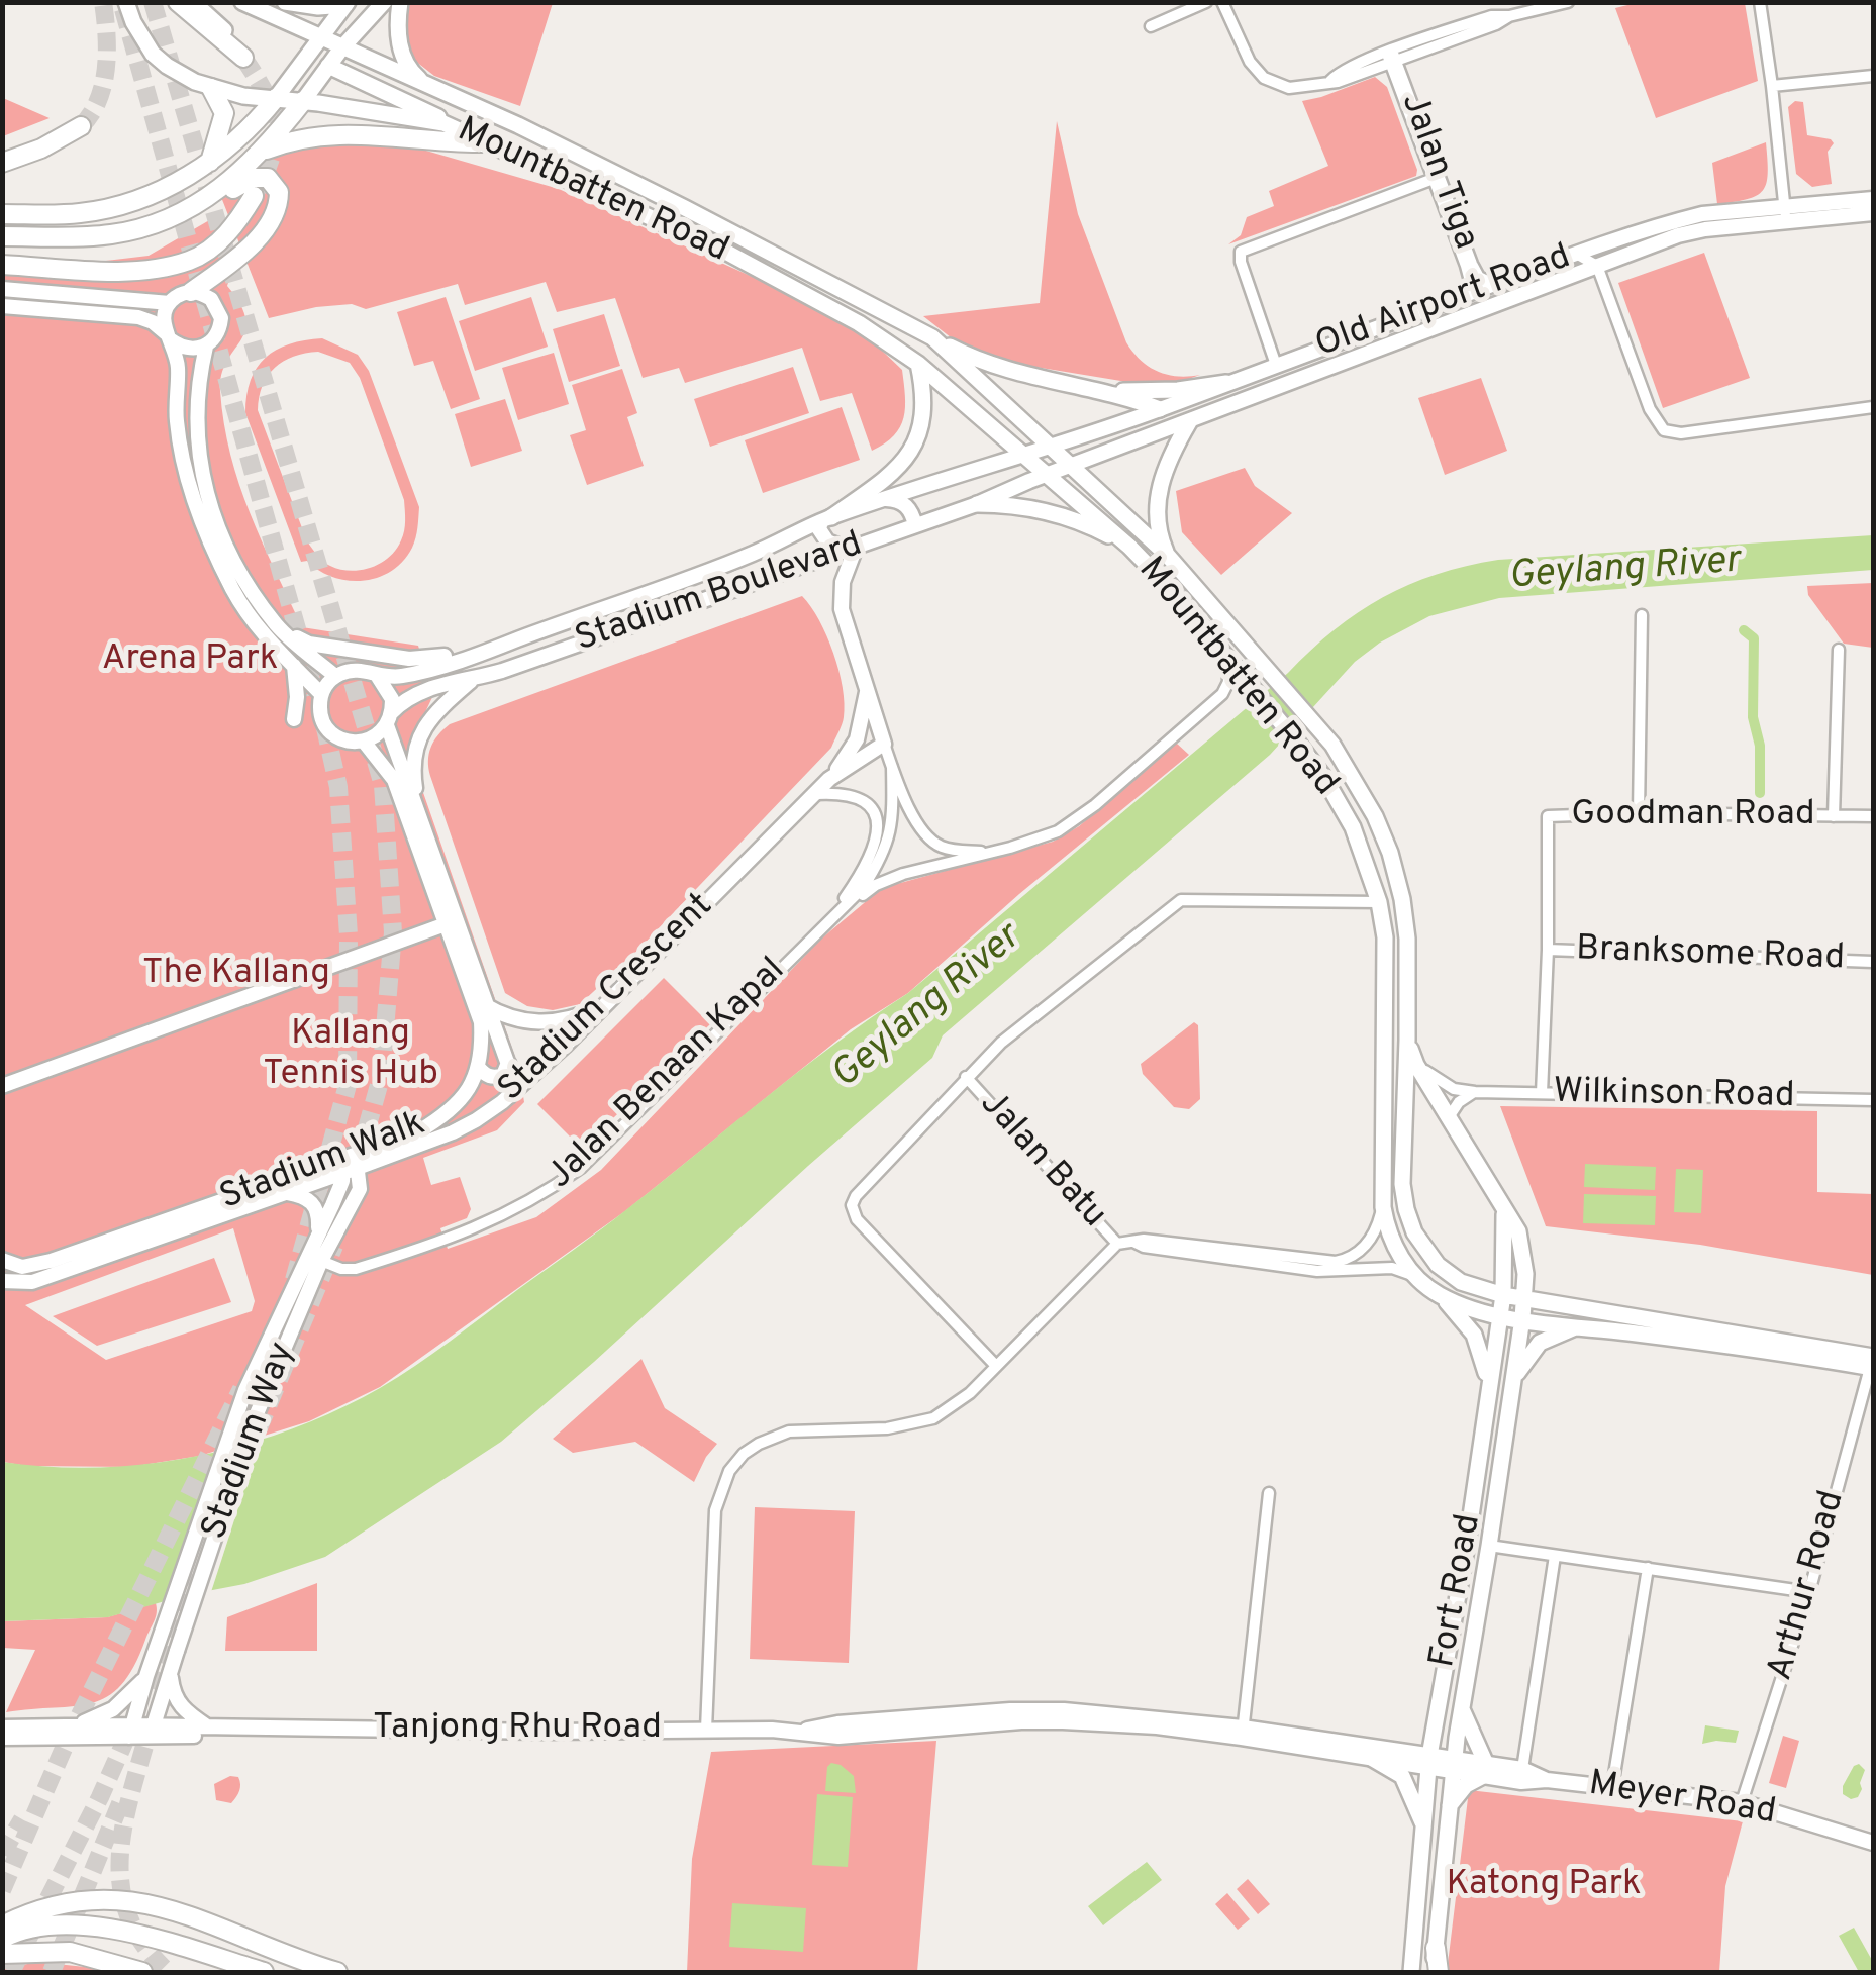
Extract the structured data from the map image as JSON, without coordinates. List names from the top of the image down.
{
  "streets": {
    "main road": ["Mountbatten Road", "Fort Road"],
    "street": [
      "Jalan Tiga",
      "Old Airport Road",
      "Stadium Boulevard",
      "Goodman Road",
      "Branksome Road",
      "Stadium Crescent",
      "Jalan Benaan Kapal",
      "Wilkinson Road",
      "Jalan Batu",
      "Stadium Walk",
      "Stadium Way",
      "Arthur Road",
      "Tanjong Rhu Road",
      "Meyer Road"
    ]
  },
  "crossings": [
    ["Jalan Tiga", "Old Airport Road"],
    ["Mountbatten Road", "Old Airport Road"],
    ["Mountbatten Road", "Stadium Boulevard"],
    ["Mountbatten Road", "Jalan Benaan Kapal"],
    ["Mountbatten Road", "Arthur Road"],
    ["Mountbatten Road", "Fort Road"],
    ["Old Airport Road", "Stadium Boulevard"],
    ["Goodman Road", "Branksome Road"],
    ["Goodman Road", "Wilkinson Road"],
    ["Stadium Crescent", "Jalan Benaan Kapal"],
    ["Stadium Crescent", "Stadium Walk"],
    ["Stadium Crescent", "Stadium Way"],
    ["Jalan Benaan Kapal", "Stadium Way"],
    ["Wilkinson Road", "Fort Road"],
    ["Stadium Walk", "Stadium Way"],
    ["Stadium Way", "Tanjong Rhu Road"],
    ["Arthur Road", "Fort Road"],
    ["Arthur Road", "Meyer Road"],
    ["Fort Road", "Tanjong Rhu Road"],
    ["Fort Road", "Meyer Road"],
    ["Tanjong Rhu Road", "Meyer Road"]
  ],
  "water": ["Geylang River"],
  "parks": [
    "Arena Park",
    "The Kallang",
    "Kallang Tennis Hub",
    "Katong Park"
  ]
}
